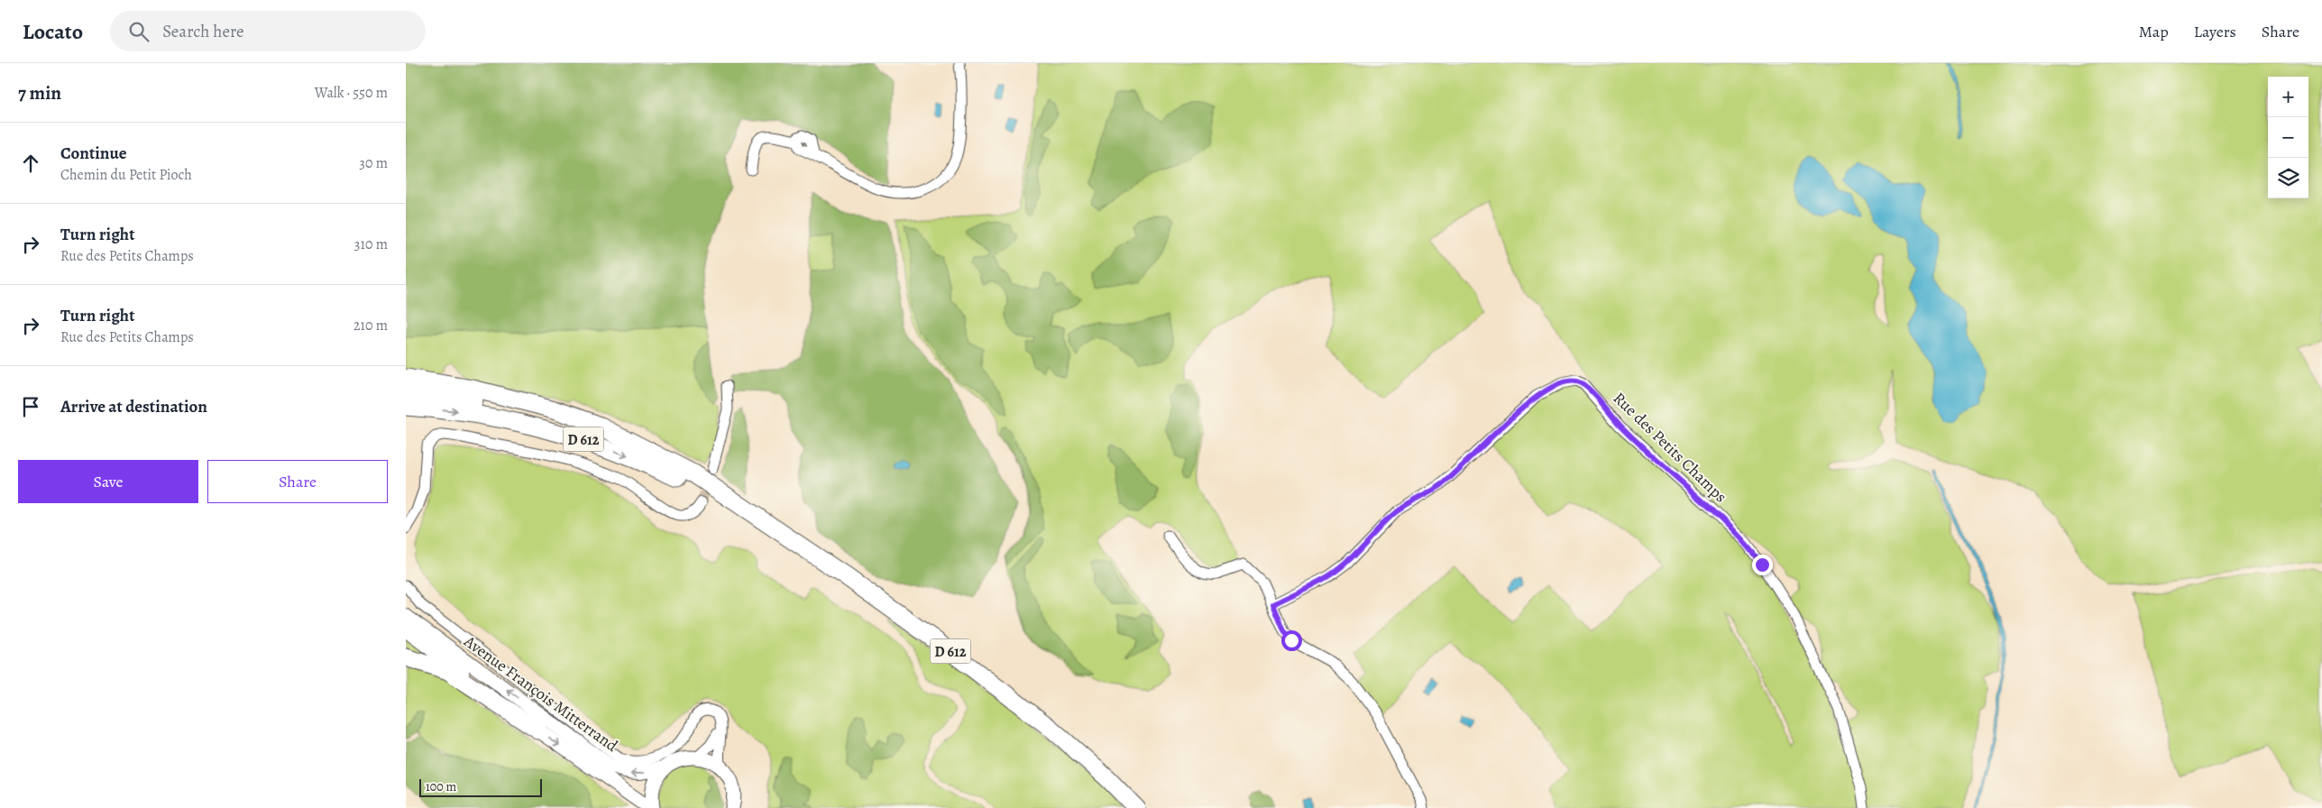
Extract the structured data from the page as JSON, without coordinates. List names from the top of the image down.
{
  "streets": {
    "highway": ["D 612"],
    "main road": ["Avenue François Mitterrand"],
    "street": ["Rue des Petits Champs"]
  },
  "scale_bar": "100 m",
  "page": {
    "header": "Locato",
    "search": "Search here",
    "nav": ["Map", "Layers", "Share"],
    "heading": ["7 min", "Walk · 550 m"],
    "map_buttons": ["+", "−"],
    "list": [
      ["Continue", "Chemin du Petit Pioch", "30 m"],
      ["Turn right", "Rue des Petits Champs", "310 m"],
      ["Turn right", "Rue des Petits Champs", "210 m"],
      "Arrive at destination"
    ],
    "buttons": ["Save", "Share"],
    "scale": "100 m"
  }
}
